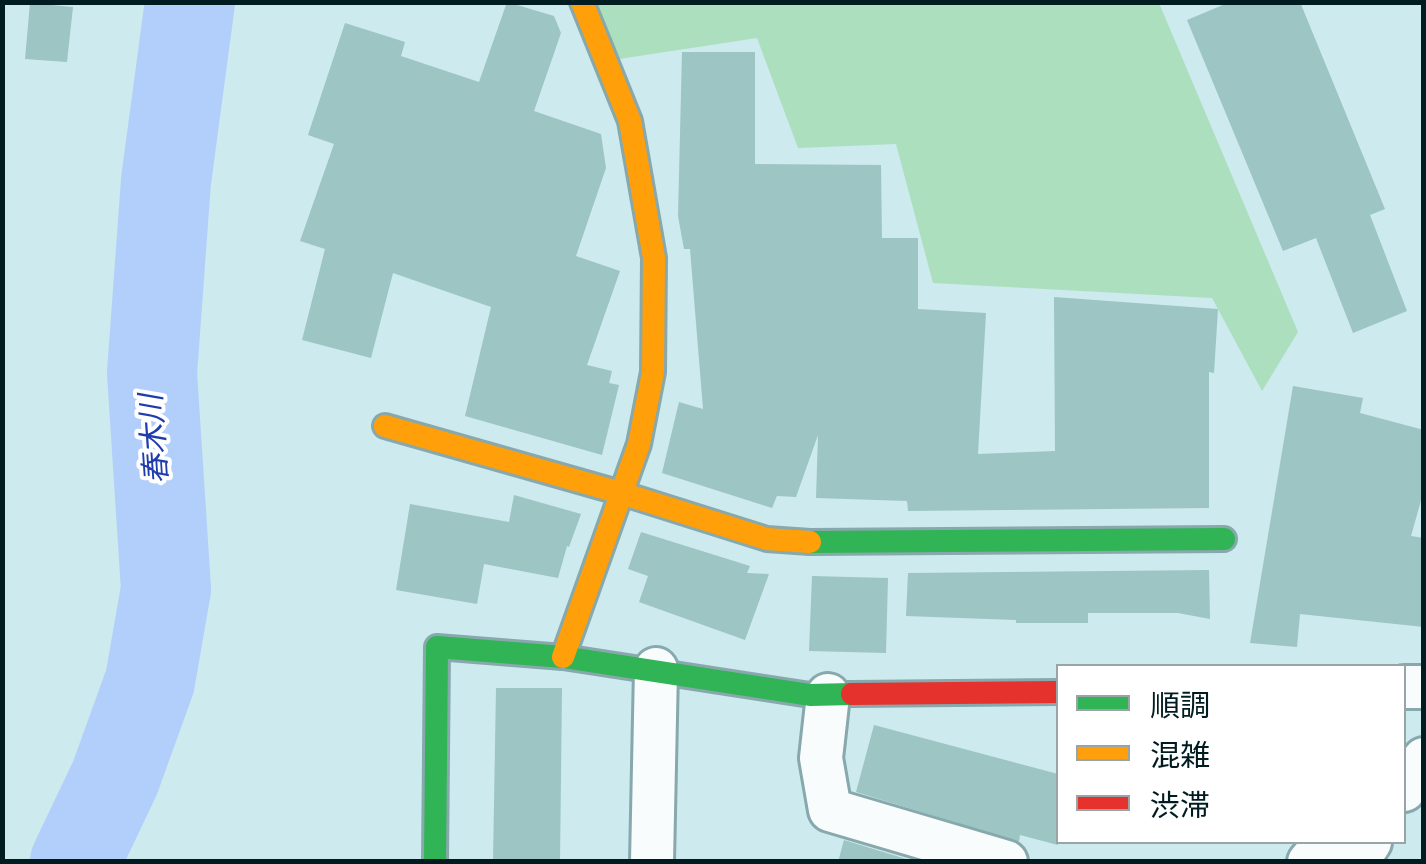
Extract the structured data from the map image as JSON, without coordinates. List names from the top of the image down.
{
  "water": ["春木川"],
  "legend": ["順調", "混雑", "渋滞"]
}
